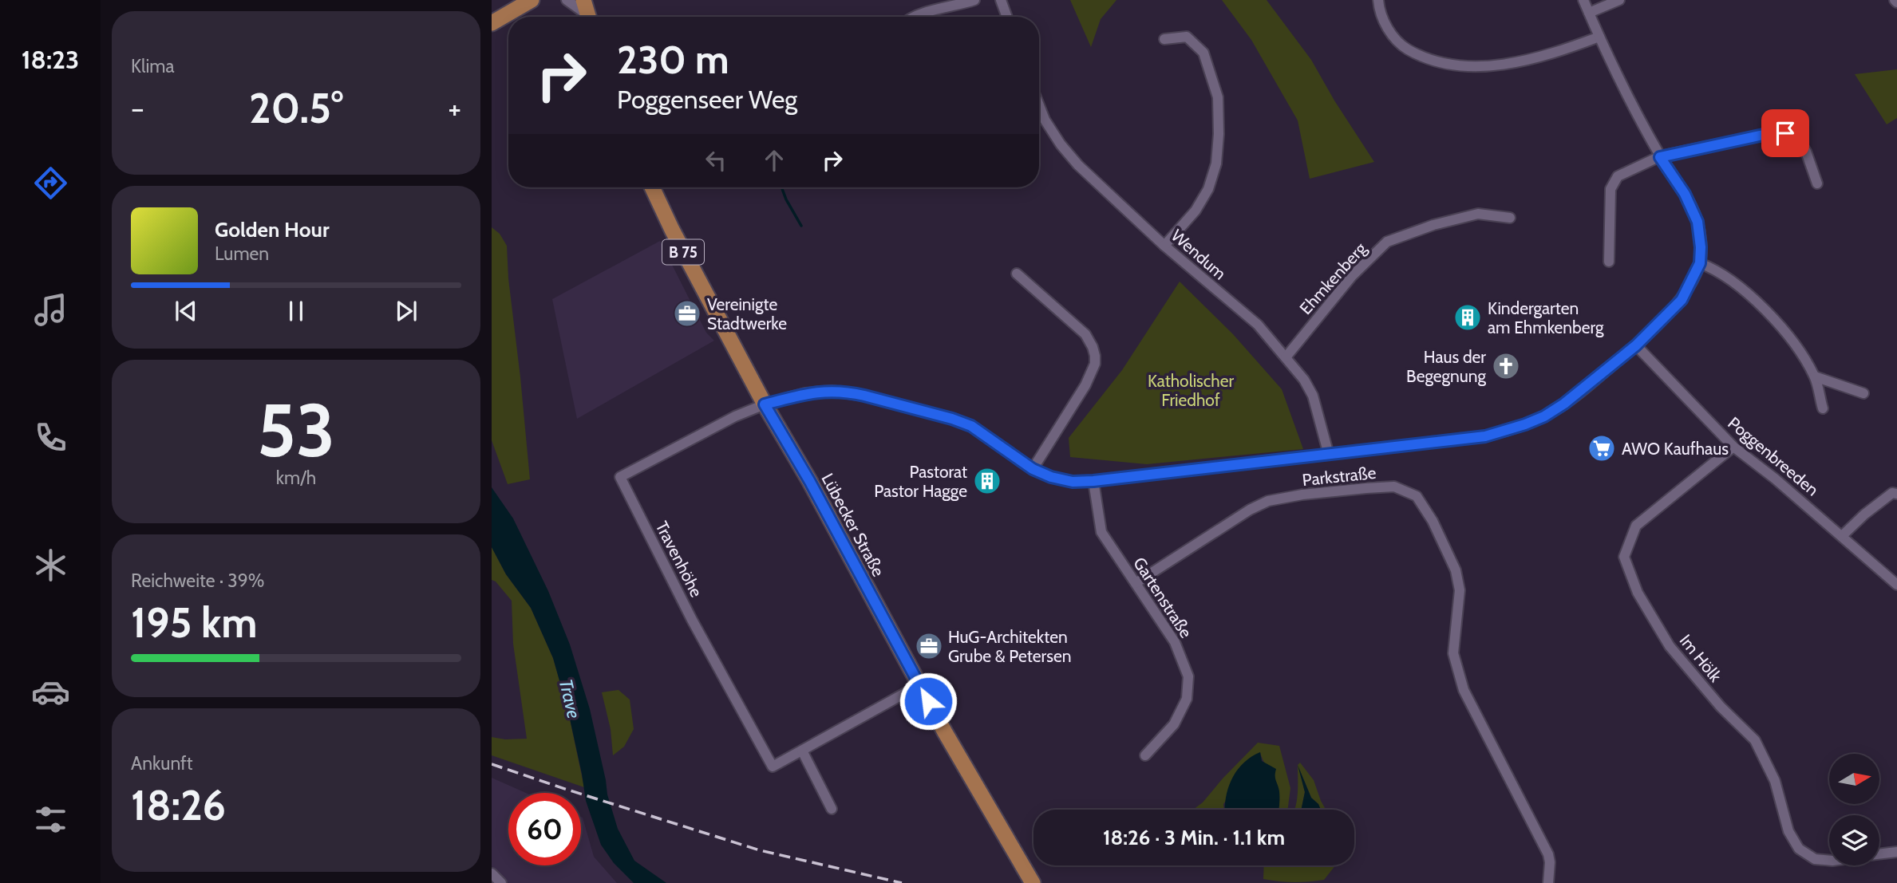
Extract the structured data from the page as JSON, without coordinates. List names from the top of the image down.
{
  "streets": {
    "main road": ["B 75", "Lübecker Straße"],
    "street": [
      "Wendum",
      "Ehmkenberg",
      "Poggenbreeden",
      "Parkstraße",
      "Travenhöhe",
      "Gartenstraße",
      "Im Hölk"
    ]
  },
  "crossings": [
    ["Wendum", "Ehmkenberg"],
    ["Poggenbreeden", "Im Hölk"],
    ["Parkstraße", "Gartenstraße"],
    ["Lübecker Straße", "Travenhöhe"]
  ],
  "water": ["Trave"],
  "parks": ["Katholischer Friedhof"],
  "places": {
    "office": ["Vereinigte Stadtwerke", "HuG-Architekten Grube & Petersen"],
    "building": ["Kindergarten am Ehmkenberg", "Pastorat Pastor Hagge"],
    "church": ["Haus der Begegnung"],
    "supermarket": ["AWO Kaufhaus"]
  },
  "north": "right",
  "page": {
    "tabs": "18:23",
    "tile": [
      "Klima",
      ["53", "km/h"],
      ["Reichweite · 39%", "195 km"],
      ["Ankunft", "18:26"]
    ],
    "turn": ["230 m", "Poggenseer Weg"],
    "heat": ["−", "20.5°", "+"],
    "song": ["Golden Hour", "Lumen"],
    "limit": "60",
    "trip": "18:26 · 3 Min. · 1.1 km"
  }
}
